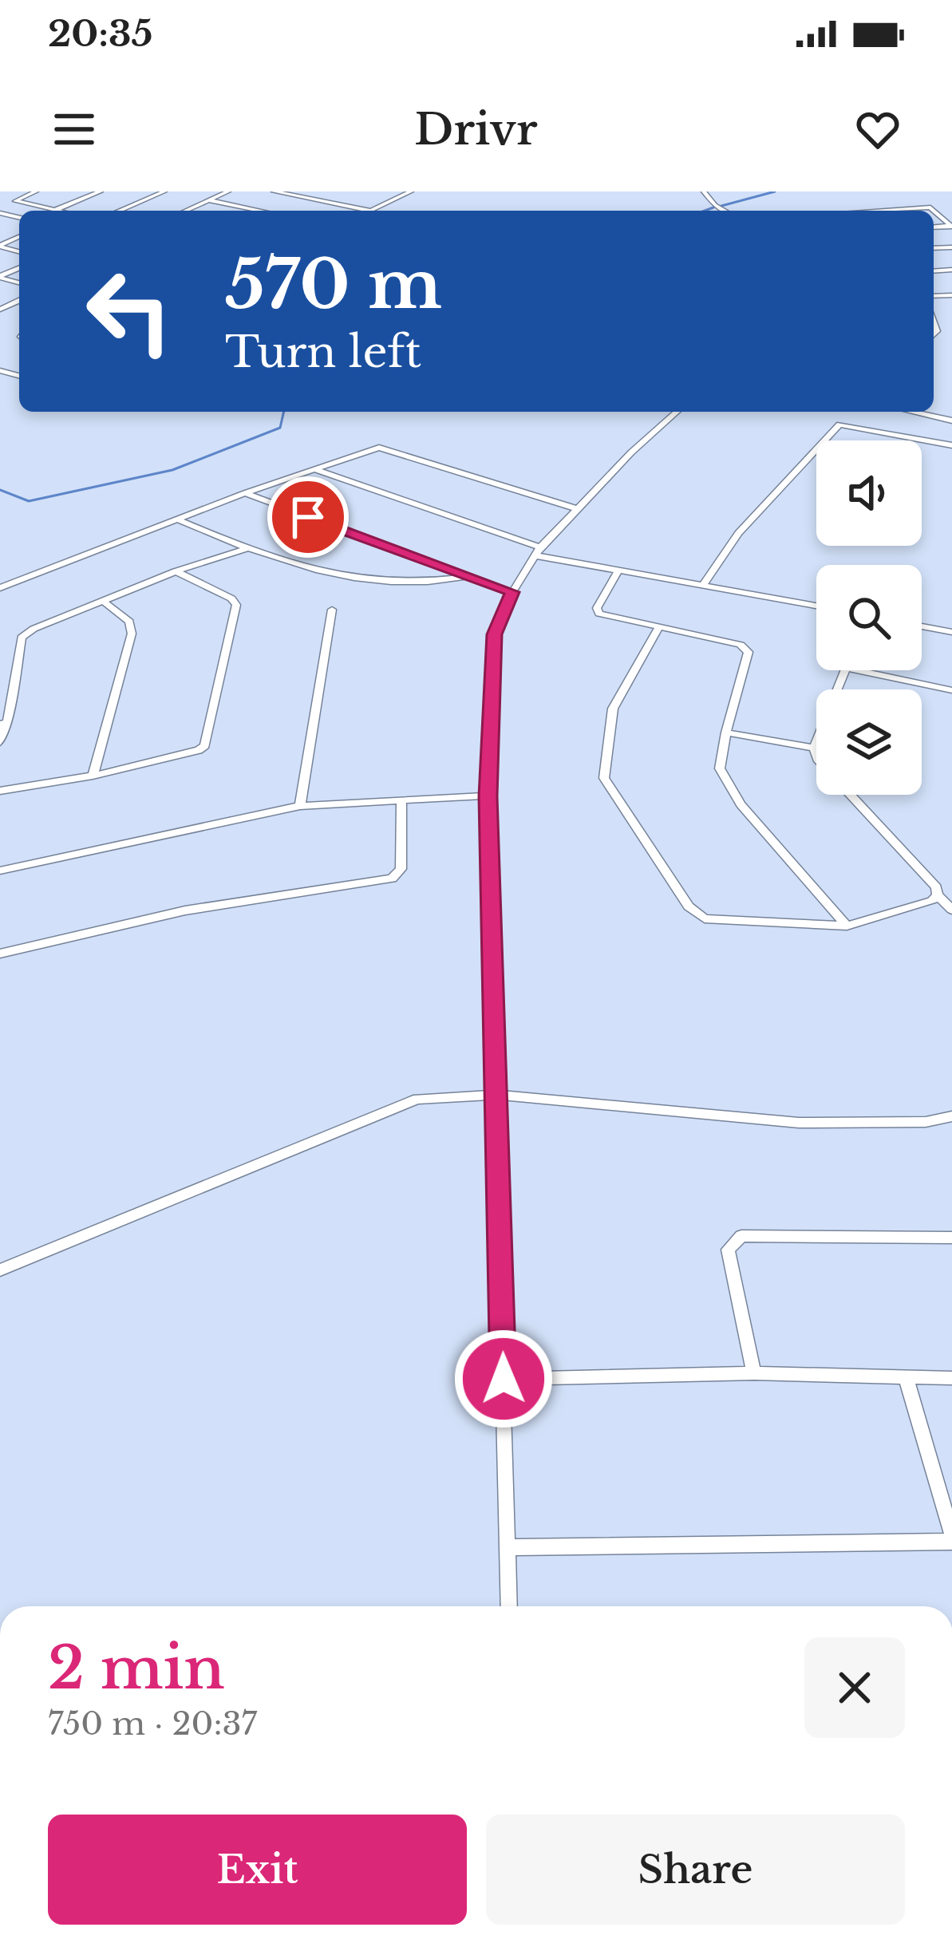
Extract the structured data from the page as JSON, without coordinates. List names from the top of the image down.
{
  "page": {
    "status": "20:35",
    "header": "Drivr",
    "turn": ["570 m", "Turn left"],
    "heading": ["2 min", "750 m · 20:37"],
    "buttons": ["Exit", "Share"]
  }
}
